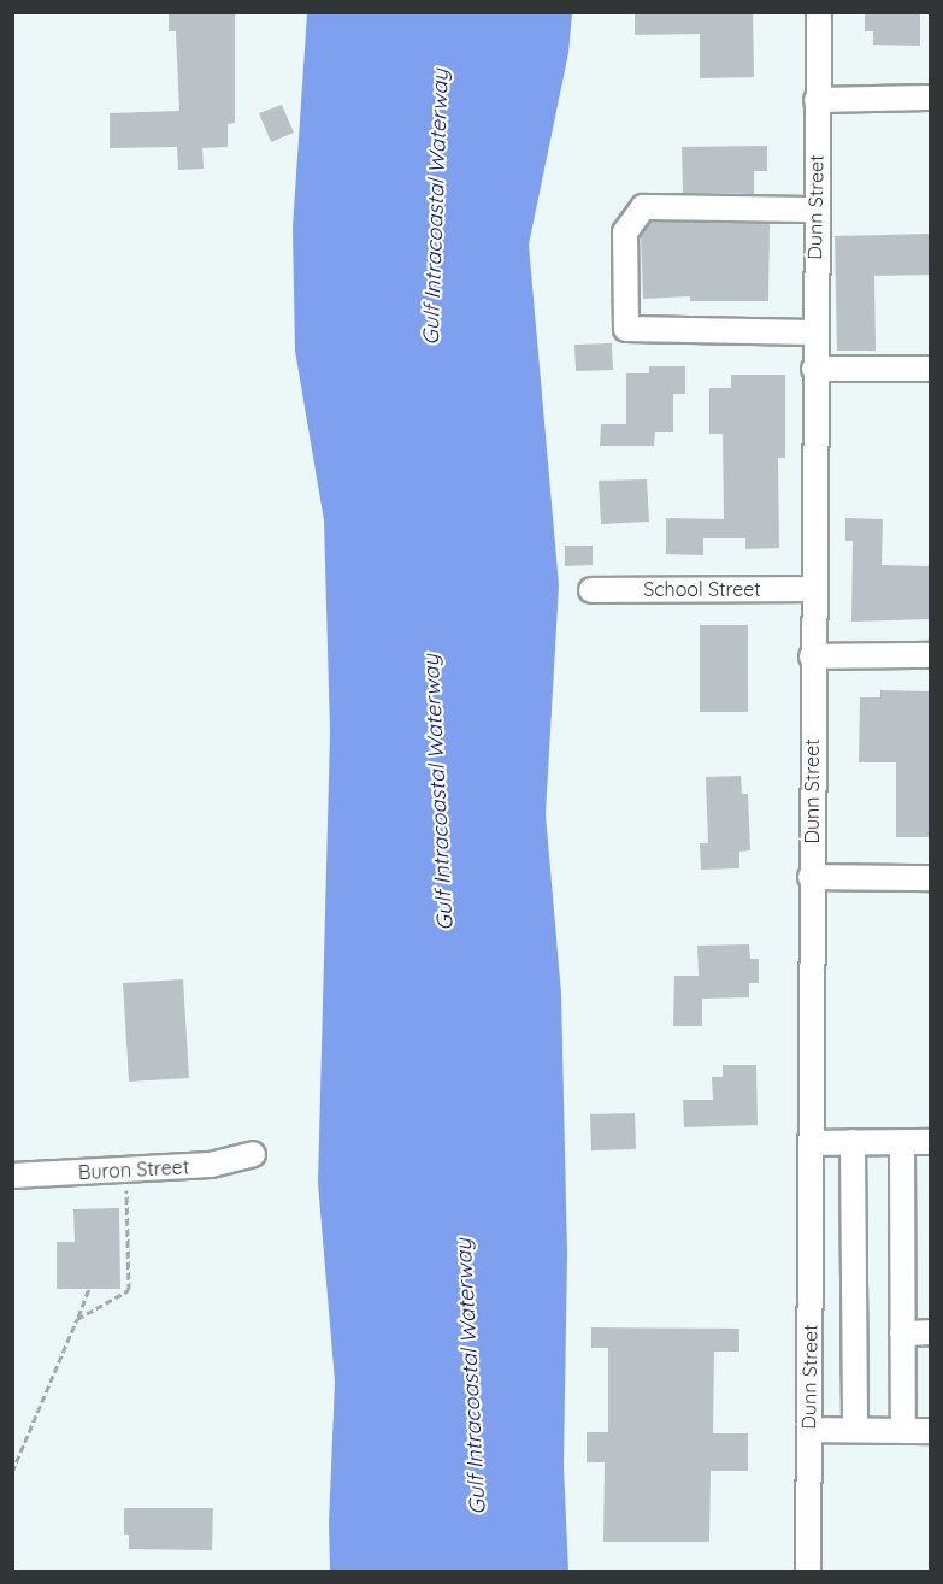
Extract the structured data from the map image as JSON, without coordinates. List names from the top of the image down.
{
  "streets": {
    "street": ["Dunn Street", "School Street", "Buron Street"]
  },
  "crossings": [
    ["Dunn Street", "School Street"]
  ],
  "water": ["Gulf Intracoastal Waterway"]
}
